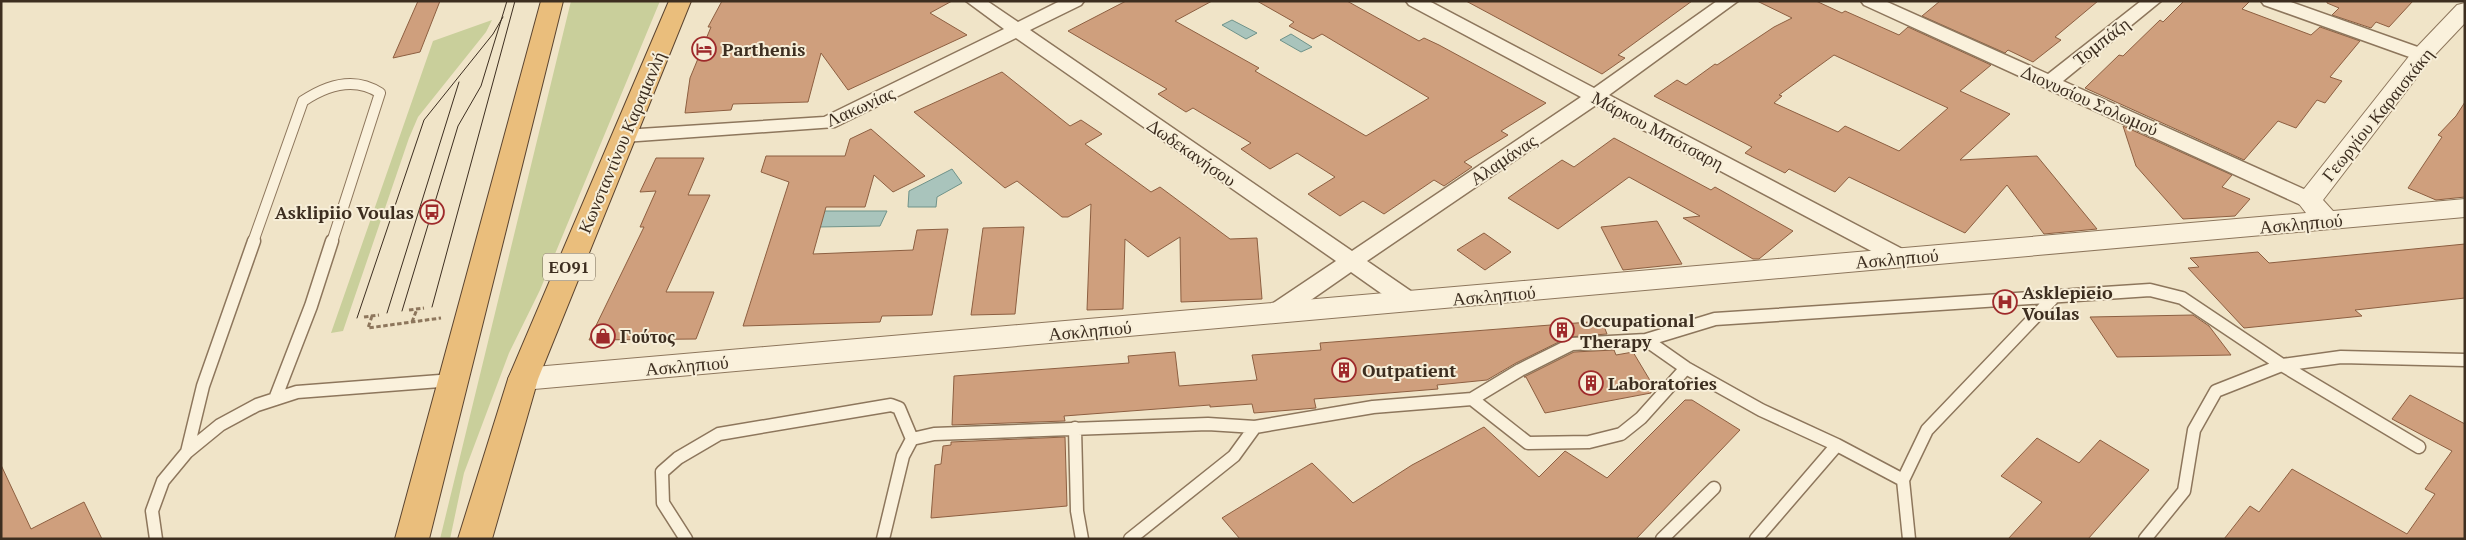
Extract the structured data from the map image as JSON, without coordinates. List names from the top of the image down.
{
  "streets": {
    "highway": ["Κωνσταντίνου Καραμανλή", "ΕΟ91"],
    "street": [
      "Τομπάζη",
      "Διονυσίου Σολωμού",
      "Λακωνίας",
      "Γεωργίου Καραισκάκη",
      "Μάρκου Μπότσαρη",
      "Δωδεκανήσου",
      "Αλαμάνας",
      "Ασκληπιού"
    ]
  },
  "crossings": [
    ["Τομπάζη", "Διονυσίου Σολωμού"],
    ["Διονυσίου Σολωμού", "Γεωργίου Καραισκάκη"],
    ["Λακωνίας", "Κωνσταντίνου Καραμανλή"],
    ["Λακωνίας", "Δωδεκανήσου"],
    ["Μάρκου Μπότσαρη", "Αλαμάνας"],
    ["Μάρκου Μπότσαρη", "Ασκληπιού"],
    ["Κωνσταντίνου Καραμανλή", "Ασκληπιού"],
    ["Δωδεκανήσου", "Αλαμάνας"],
    ["Δωδεκανήσου", "Ασκληπιού"],
    ["Αλαμάνας", "Ασκληπιού"]
  ],
  "places": {
    "hotel": ["Parthenis"],
    "bus stop": ["Asklipiio Voulas"],
    "hospital": ["Asklepieio Voulas"],
    "building": ["Occupational Therapy", "Outpatient", "Laboratories"],
    "shop": ["Γούτος"]
  }
}
